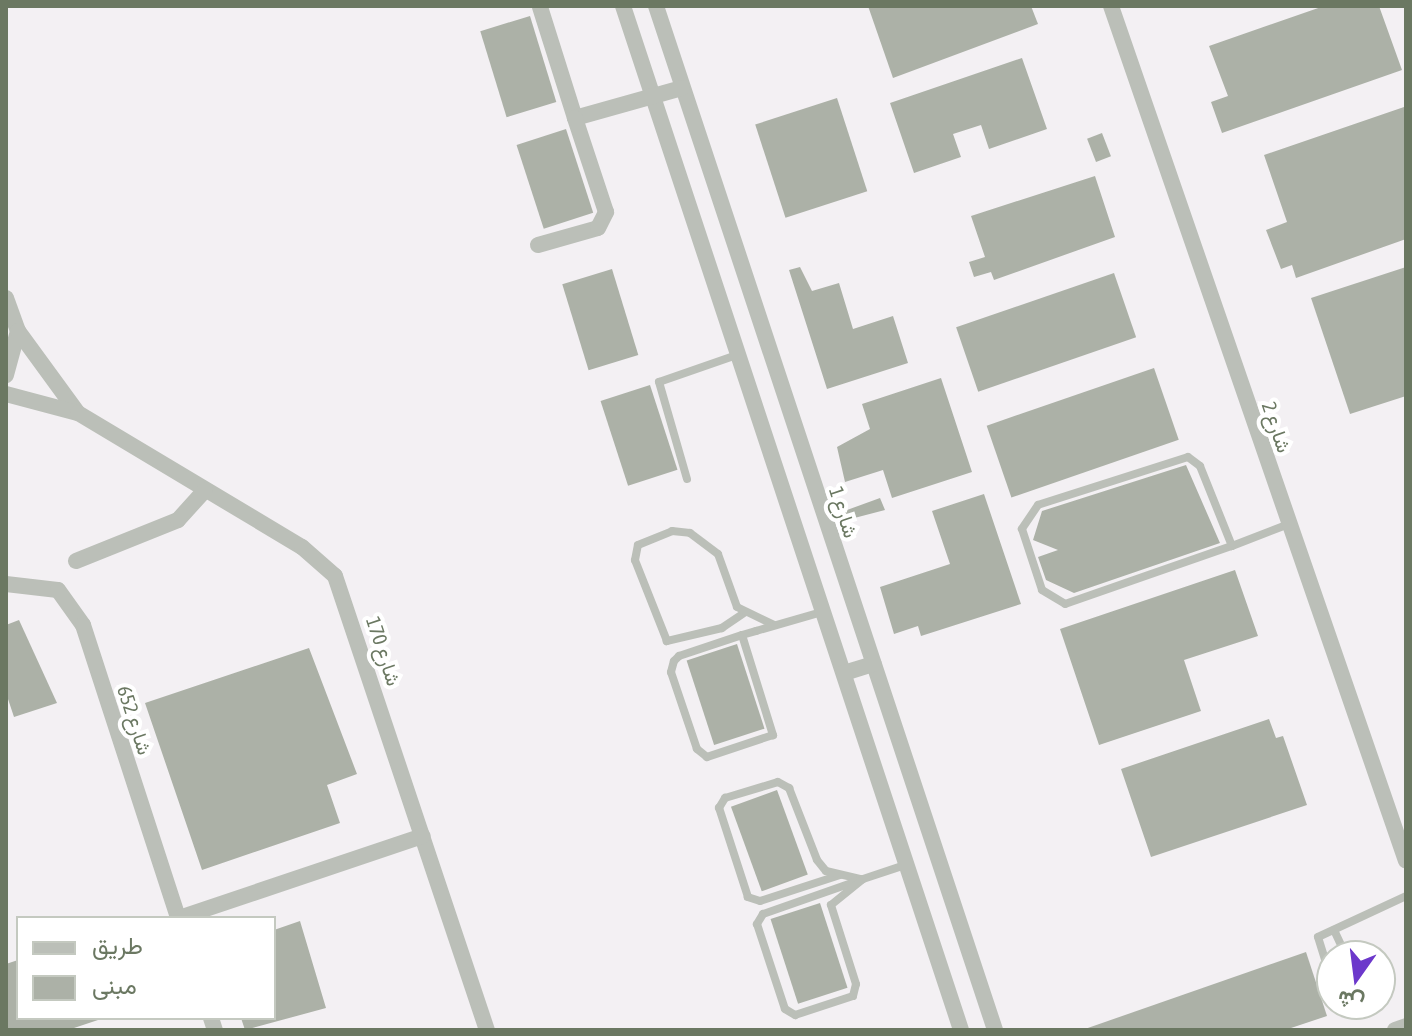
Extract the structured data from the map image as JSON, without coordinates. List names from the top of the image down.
{
  "streets": {
    "street": [
      "شارع 2",
      "شارع 1",
      "شارع 170",
      "شارع 652"
    ]
  },
  "crossings": [
    ["شارع 170", "شارع 652"]
  ],
  "legend": ["طريق", "مبنى"],
  "north": "bottom"
}
